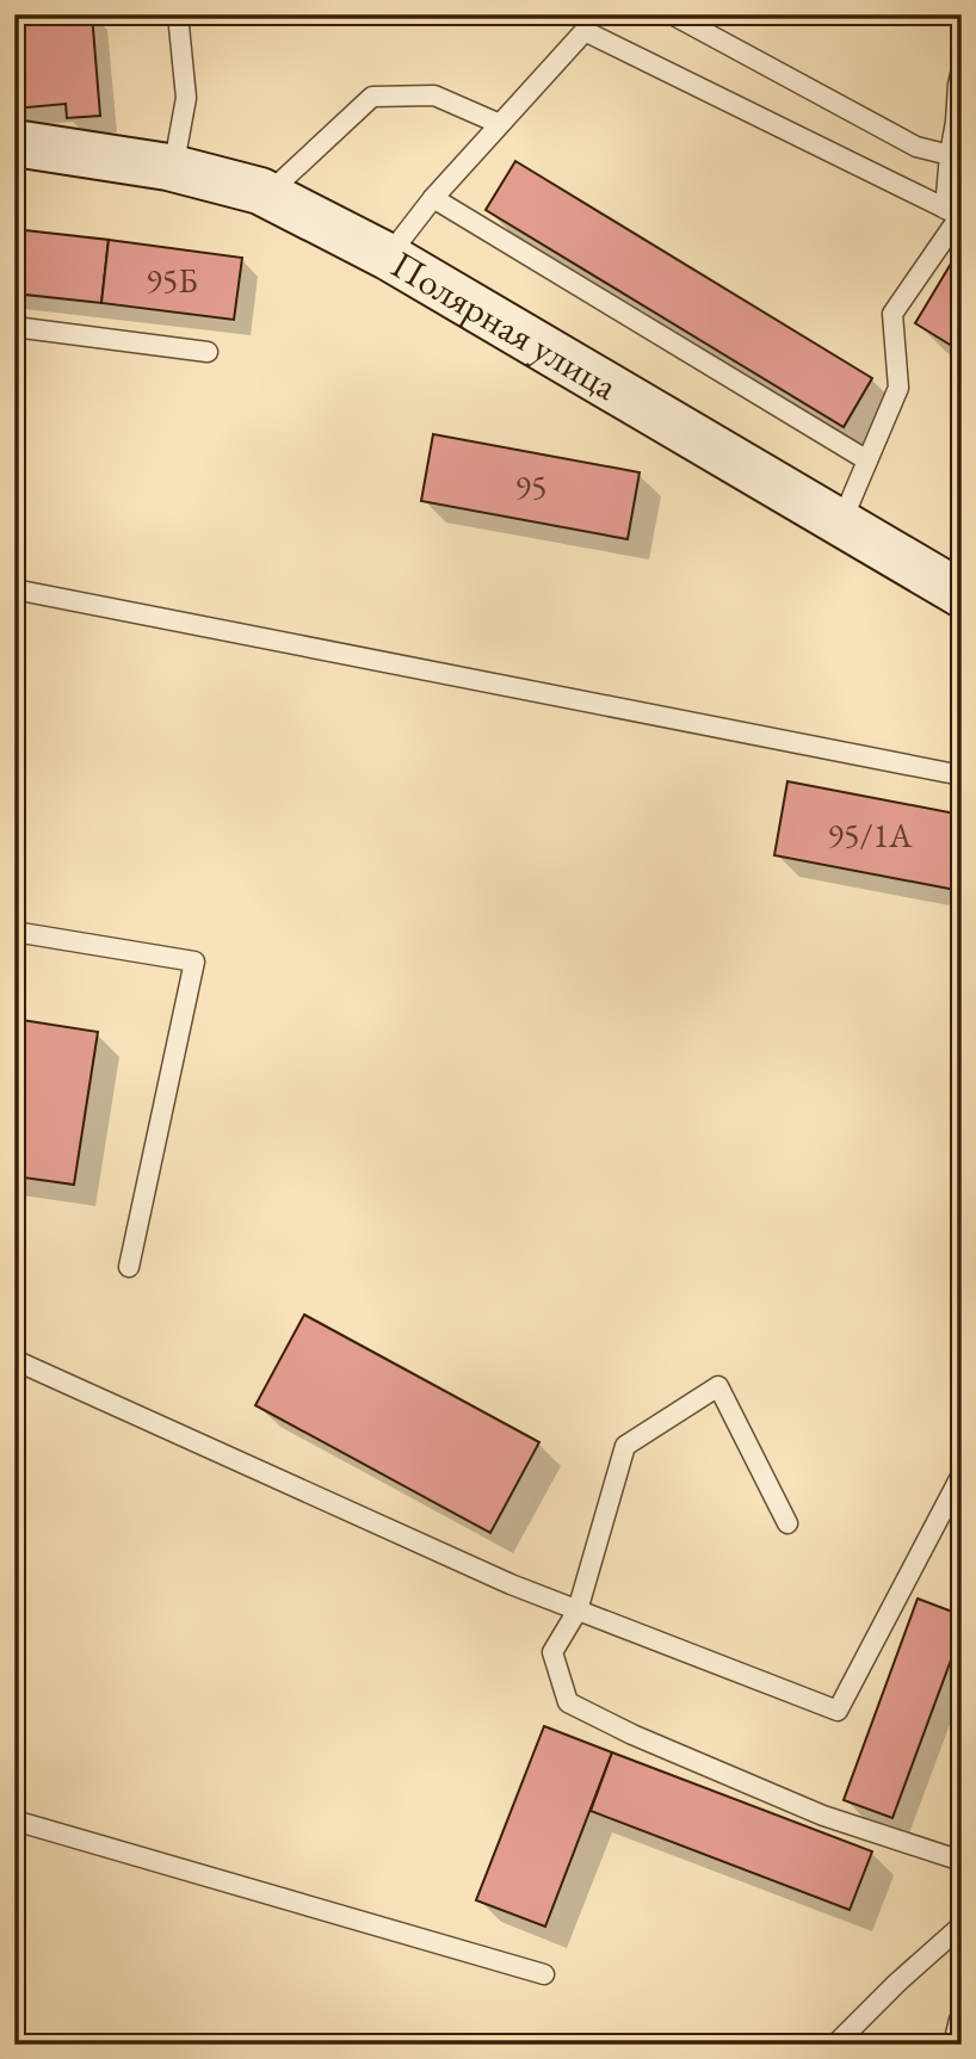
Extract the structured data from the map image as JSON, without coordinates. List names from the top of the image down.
{
  "streets": {
    "main road": ["Полярная улица"]
  },
  "house_numbers": ["95Б", "95", "95/1А"]
}
